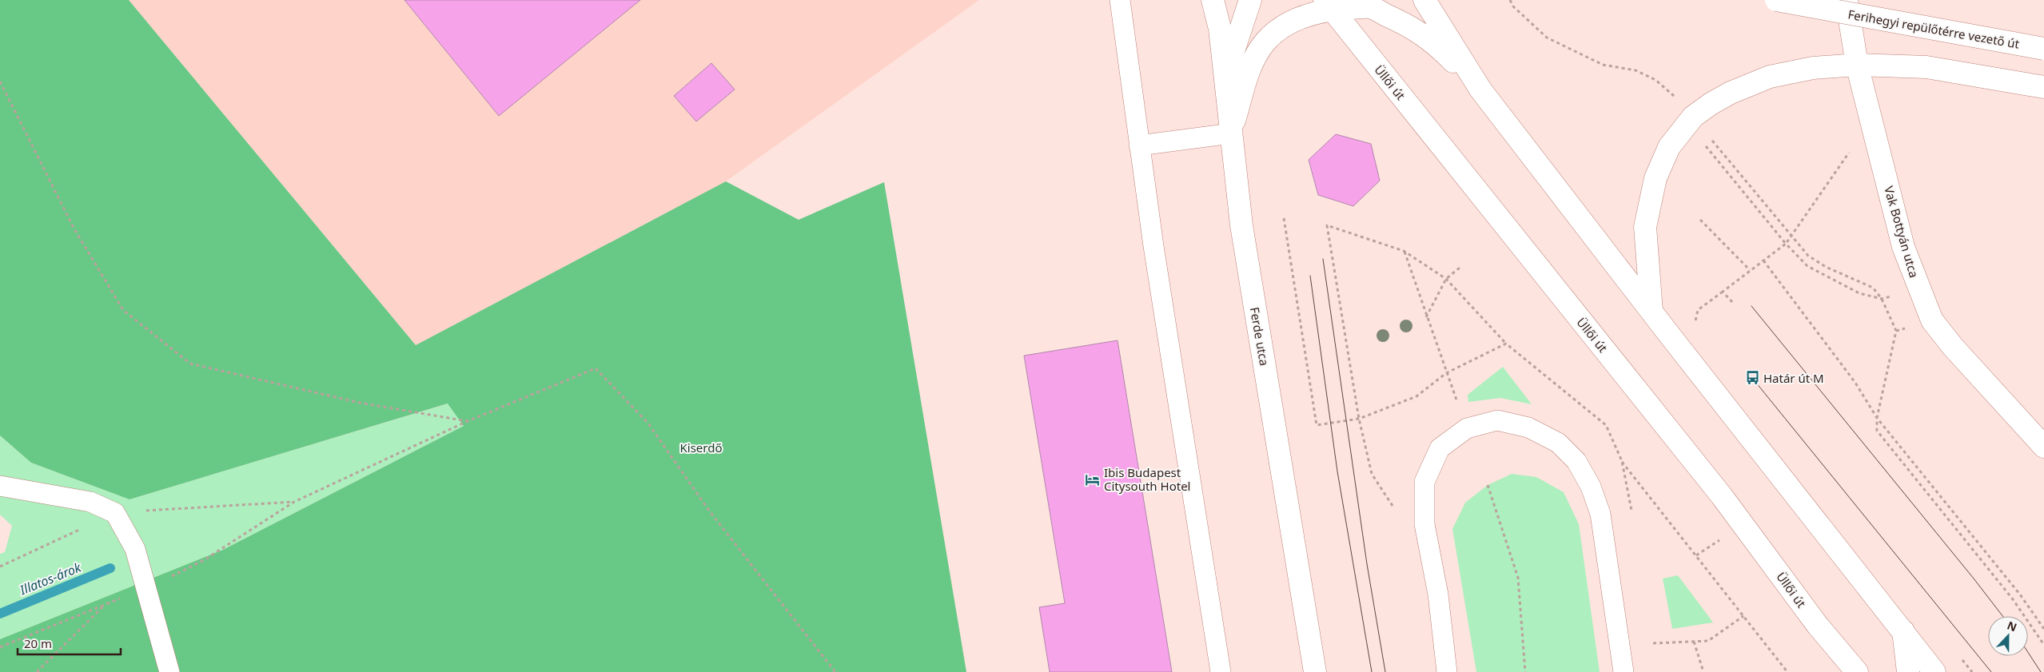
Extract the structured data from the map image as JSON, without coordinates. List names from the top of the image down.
{
  "streets": {
    "main road": [
      "Ferihegyi repülőtérre vezető út",
      "Üllői út",
      "Vak Bottyán utca",
      "Ferde utca"
    ]
  },
  "water": ["Illatos-árok"],
  "parks": ["Kiserdő"],
  "places": {
    "bus stop": ["Határ út M"],
    "hotel": ["Ibis Budapest Citysouth Hotel"]
  },
  "scale_bar": "20 m",
  "north": "top"
}
